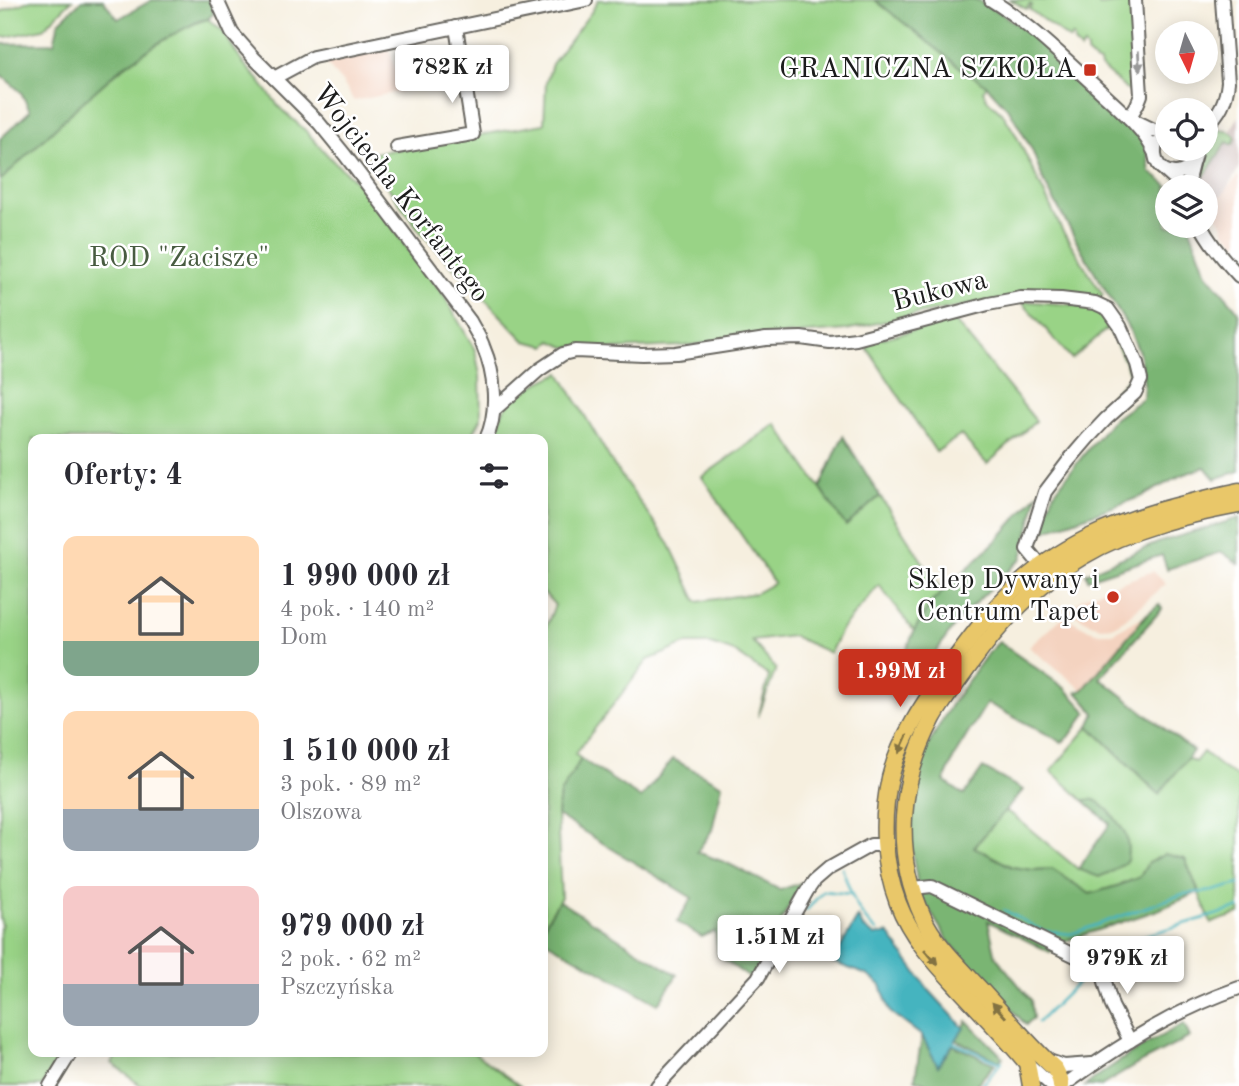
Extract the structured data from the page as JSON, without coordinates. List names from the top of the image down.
{
  "streets": {
    "street": ["Wojciecha Korfantego", "Bukowa"]
  },
  "crossings": [
    ["Wojciecha Korfantego", "Bukowa"]
  ],
  "parks": ["ROD \"Zacisze\""],
  "places": {
    "transit": ["GRANICZNA SZKOŁA"],
    "other": ["Sklep Dywany i Centrum Tapet"]
  },
  "north": "bottom",
  "page": {
    "price": [
      "782K zł",
      "1.99M zł",
      "1.51M zł",
      "979K zł"
    ],
    "heading": "Oferty: 4",
    "list": [
      {
        "name": "1 990 000 zł",
        "note": "4 pok. · 140 m² · Dom"
      },
      {
        "name": "1 510 000 zł",
        "note": "3 pok. · 89 m² · Olszowa"
      },
      {
        "name": "979 000 zł",
        "note": "2 pok. · 62 m² · Pszczyńska"
      }
    ]
  }
}
